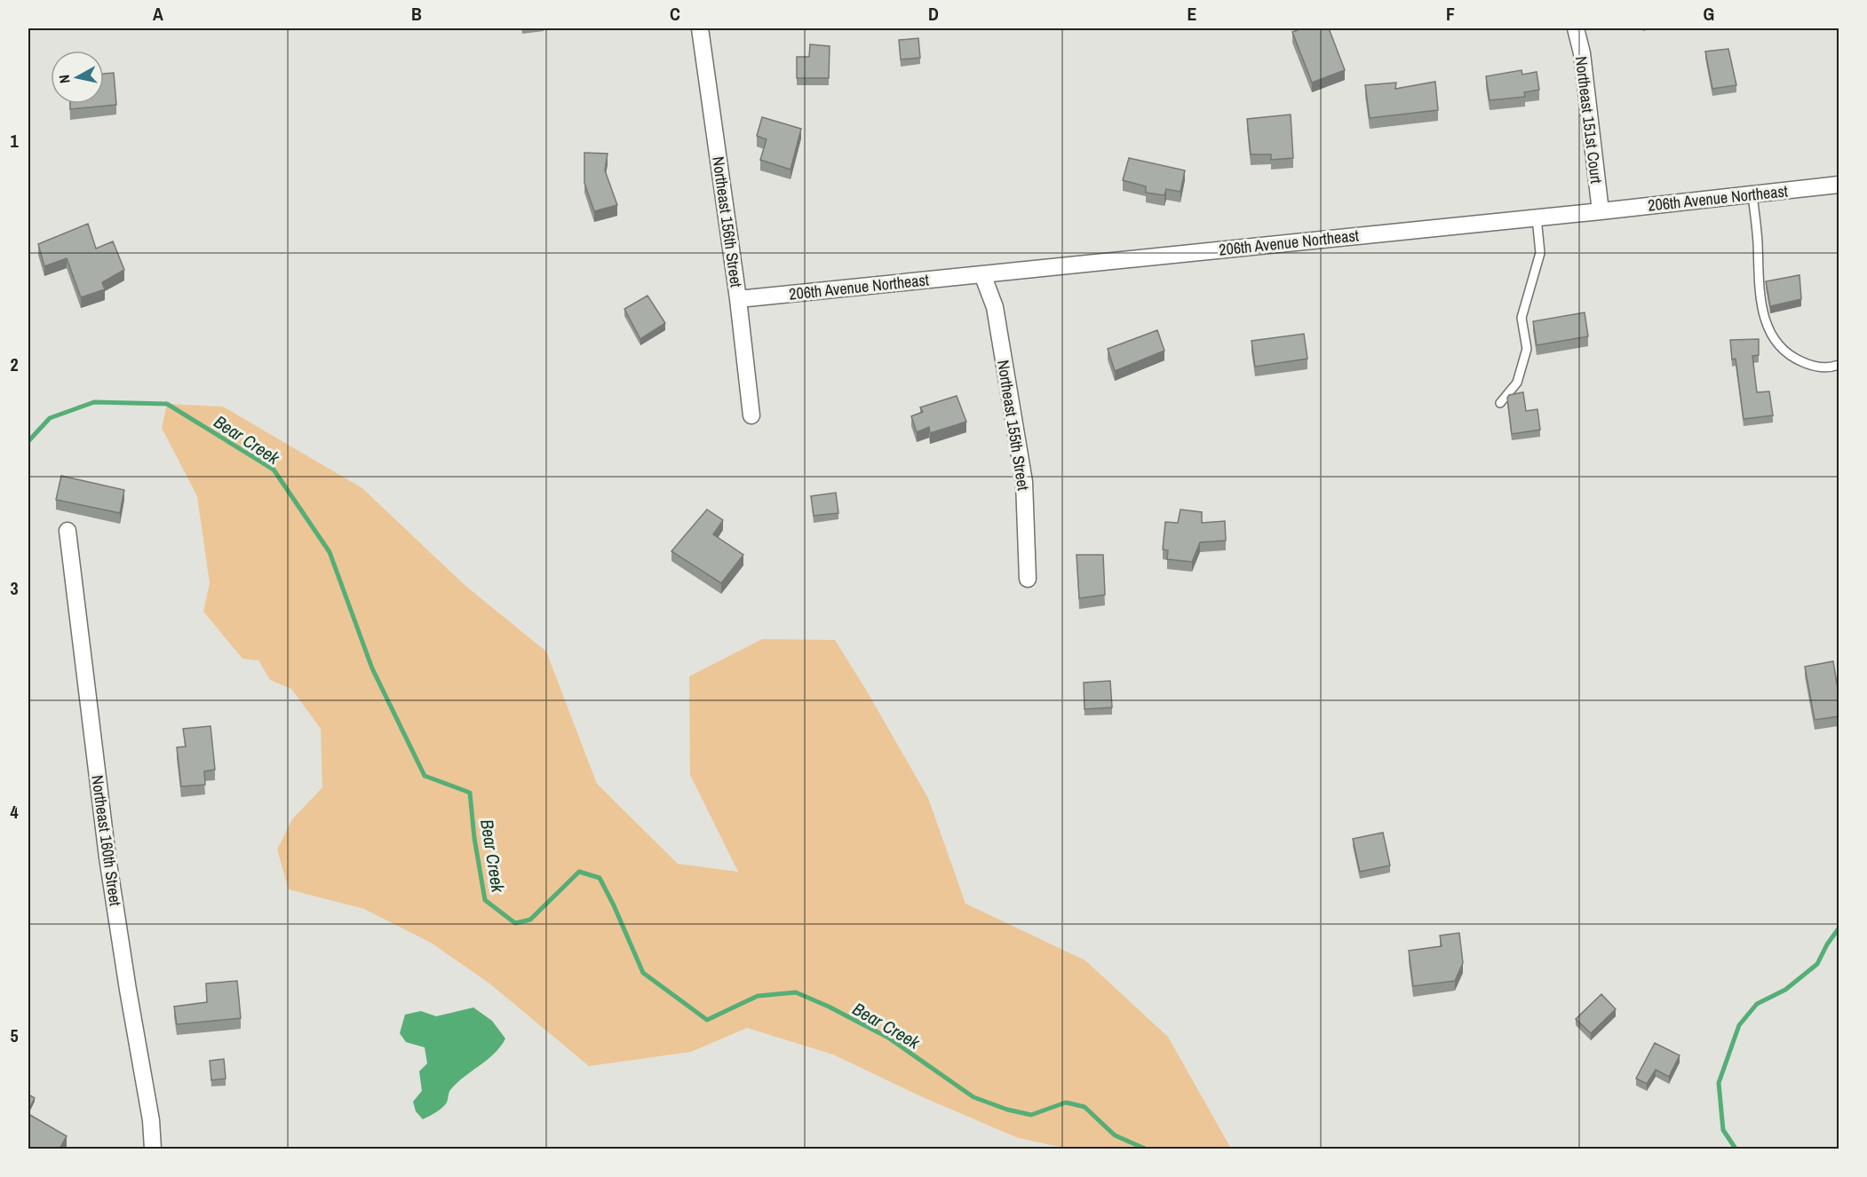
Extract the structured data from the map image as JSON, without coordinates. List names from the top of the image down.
{
  "streets": {
    "street": [
      "Northeast 151st Court",
      "206th Avenue Northeast",
      "Northeast 156th Street",
      "Northeast 155th Street",
      "Northeast 160th Street"
    ]
  },
  "crossings": [
    ["Northeast 151st Court", "206th Avenue Northeast"],
    ["206th Avenue Northeast", "Northeast 156th Street"],
    ["206th Avenue Northeast", "Northeast 155th Street"]
  ],
  "water": ["Bear Creek"],
  "north": "left",
  "grid": {
    "columns": [
      "A",
      "B",
      "C",
      "D",
      "E",
      "F",
      "G"
    ],
    "rows": [
      "1",
      "2",
      "3",
      "4",
      "5"
    ]
  }
}
